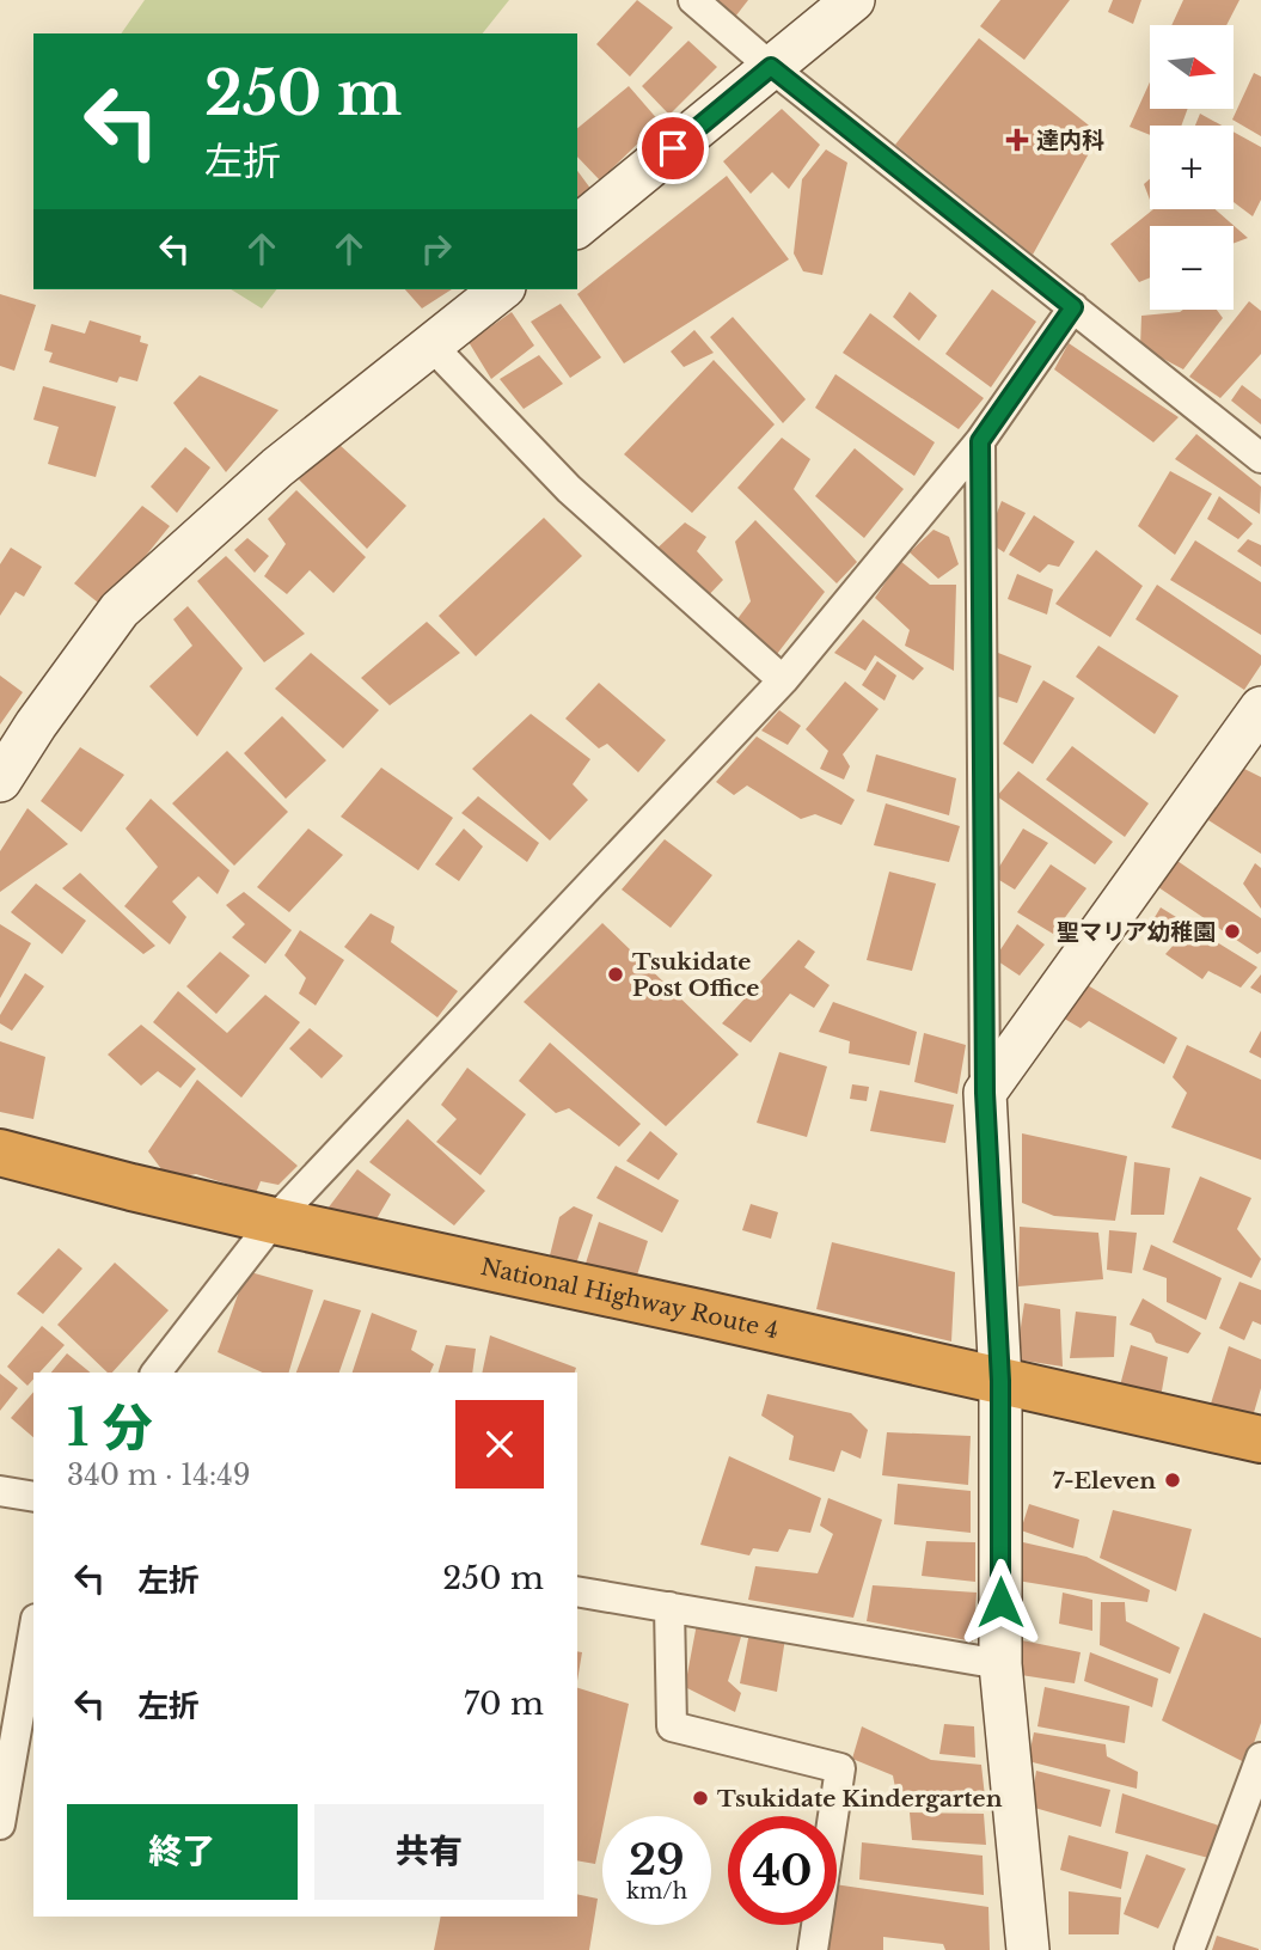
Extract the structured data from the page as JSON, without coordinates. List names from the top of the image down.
{
  "streets": {
    "highway": ["National Highway Route 4"]
  },
  "places": {
    "health": ["達内科"],
    "other": [
      "聖マリア幼稚園",
      "Tsukidate Post Office",
      "7-Eleven",
      "Tsukidate Kindergarten"
    ]
  },
  "north": "right",
  "page": {
    "map_buttons": ["+", "−"],
    "turn": ["250 m", "左折"],
    "heading": ["1 分", "340 m · 14:49"],
    "list": [
      {
        "name": "左折",
        "value": "250 m"
      },
      {
        "name": "左折",
        "value": "70 m"
      }
    ],
    "buttons": ["終了", "共有"],
    "speed": "29 km/h",
    "limit": "40"
  }
}
